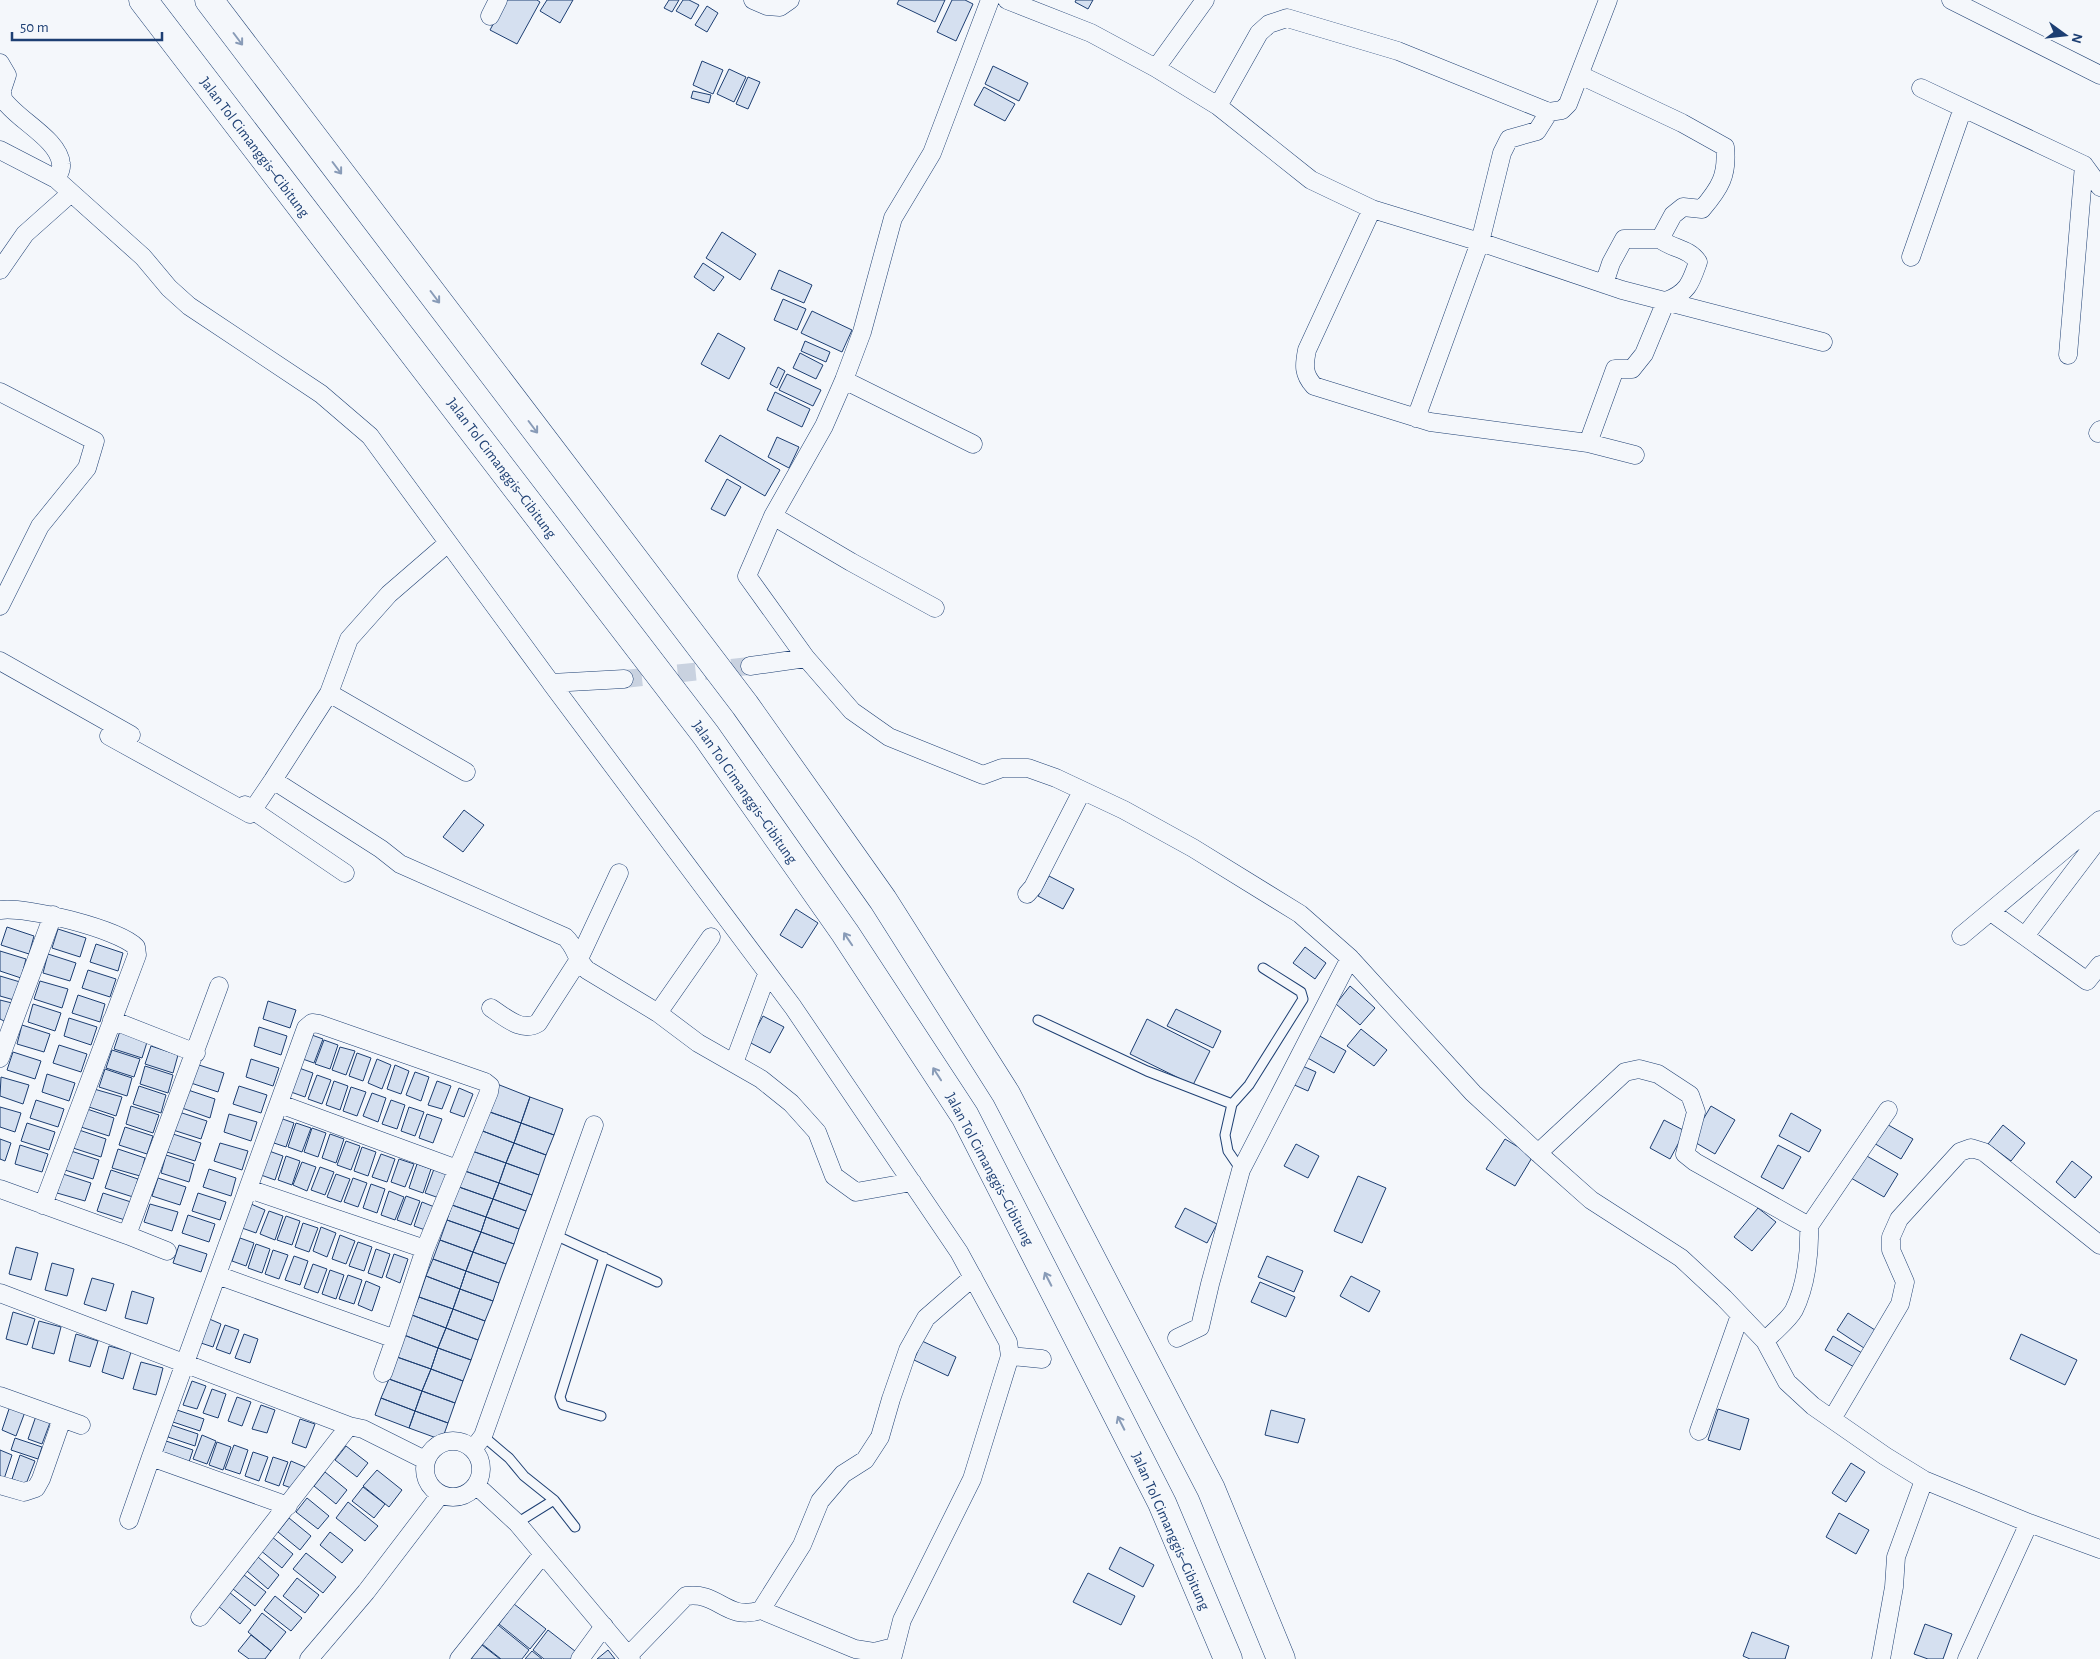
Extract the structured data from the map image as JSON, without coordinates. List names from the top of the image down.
{
  "streets": {
    "highway": ["Jalan Tol Cimanggis–Cibitung"]
  },
  "scale_bar": "50 m",
  "north": "right"
}
